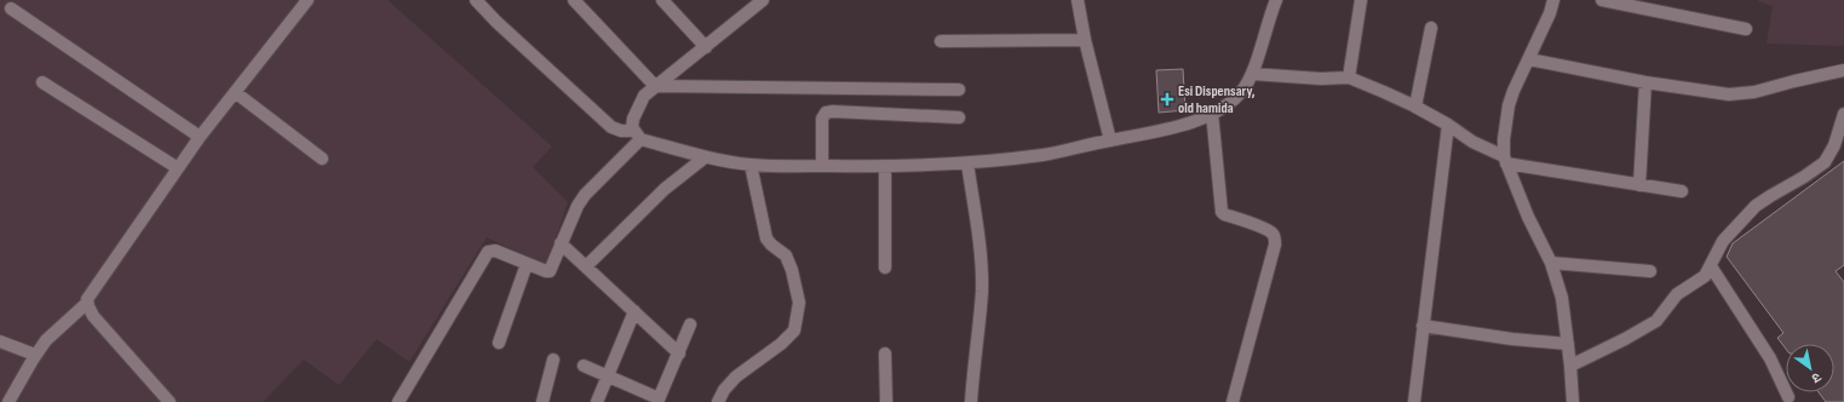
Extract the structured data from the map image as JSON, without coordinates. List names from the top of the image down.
{
  "places": {
    "health": ["Esi Dispensary, old hamida"]
  },
  "north": "bottom right"
}
